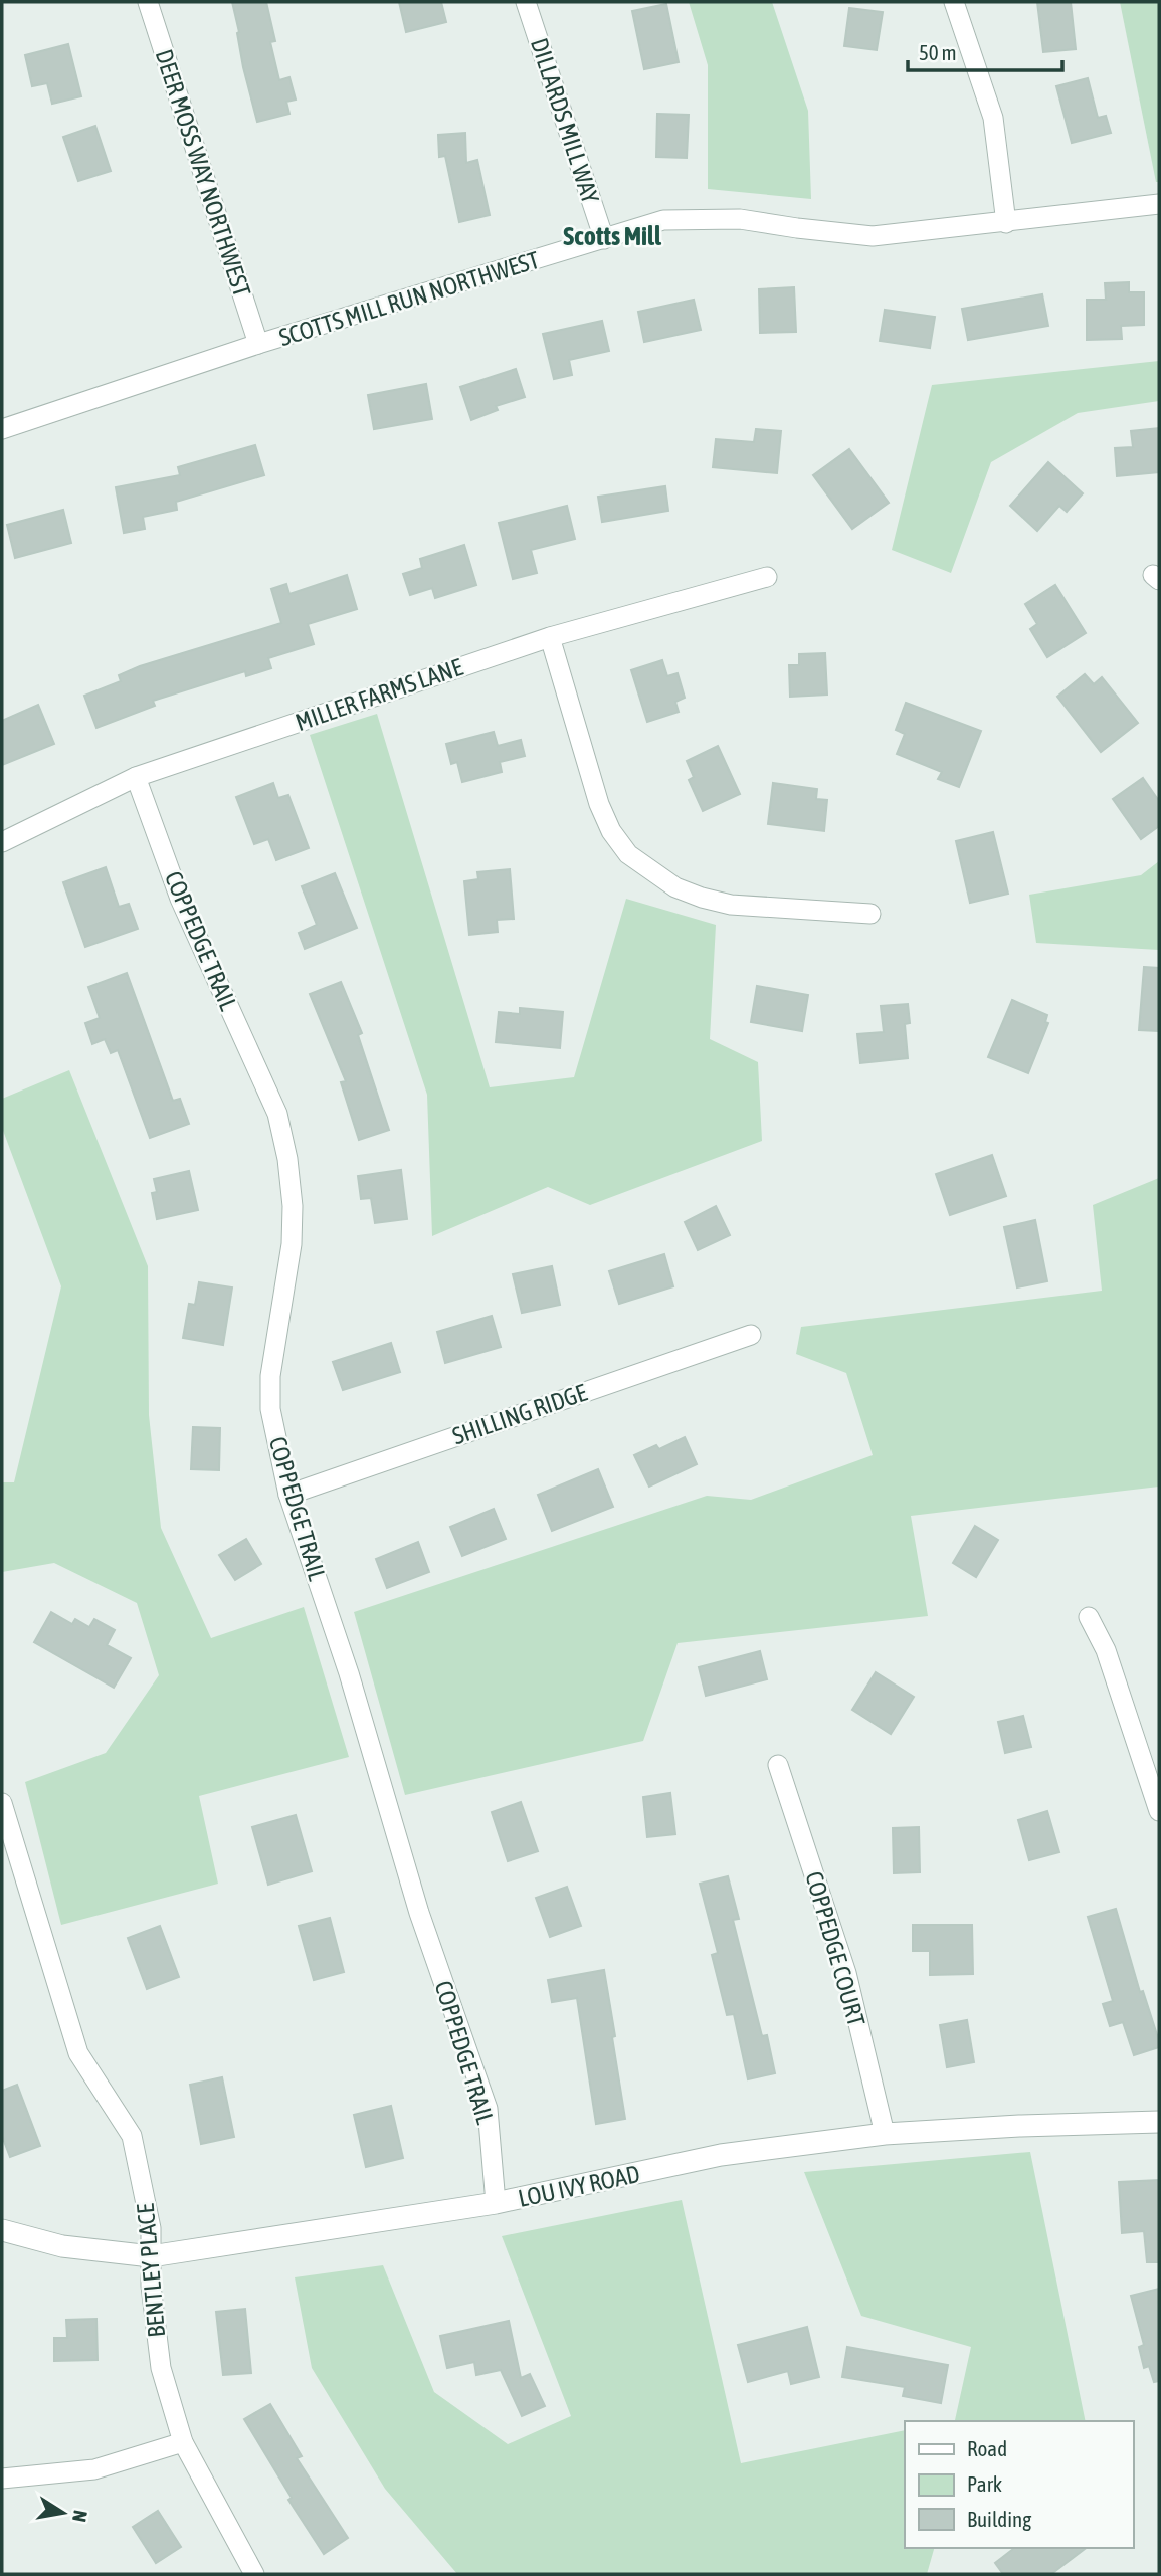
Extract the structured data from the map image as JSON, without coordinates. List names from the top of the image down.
{
  "streets": {
    "street": [
      "DILLARDS MILL WAY",
      "DEER MOSS WAY NORTHWEST",
      "SCOTTS MILL RUN NORTHWEST",
      "MILLER FARMS LANE",
      "COPPEDGE TRAIL",
      "SHILLING RIDGE",
      "COPPEDGE COURT",
      "LOU IVY ROAD",
      "BENTLEY PLACE"
    ]
  },
  "crossings": [
    ["DILLARDS MILL WAY", "SCOTTS MILL RUN NORTHWEST"],
    ["DEER MOSS WAY NORTHWEST", "SCOTTS MILL RUN NORTHWEST"],
    ["MILLER FARMS LANE", "COPPEDGE TRAIL"],
    ["COPPEDGE TRAIL", "SHILLING RIDGE"],
    ["COPPEDGE TRAIL", "LOU IVY ROAD"],
    ["COPPEDGE COURT", "LOU IVY ROAD"],
    ["LOU IVY ROAD", "BENTLEY PLACE"]
  ],
  "districts": ["Scotts Mill"],
  "legend": ["Road", "Park", "Building"],
  "scale_bar": "50 m",
  "north": "right"
}
